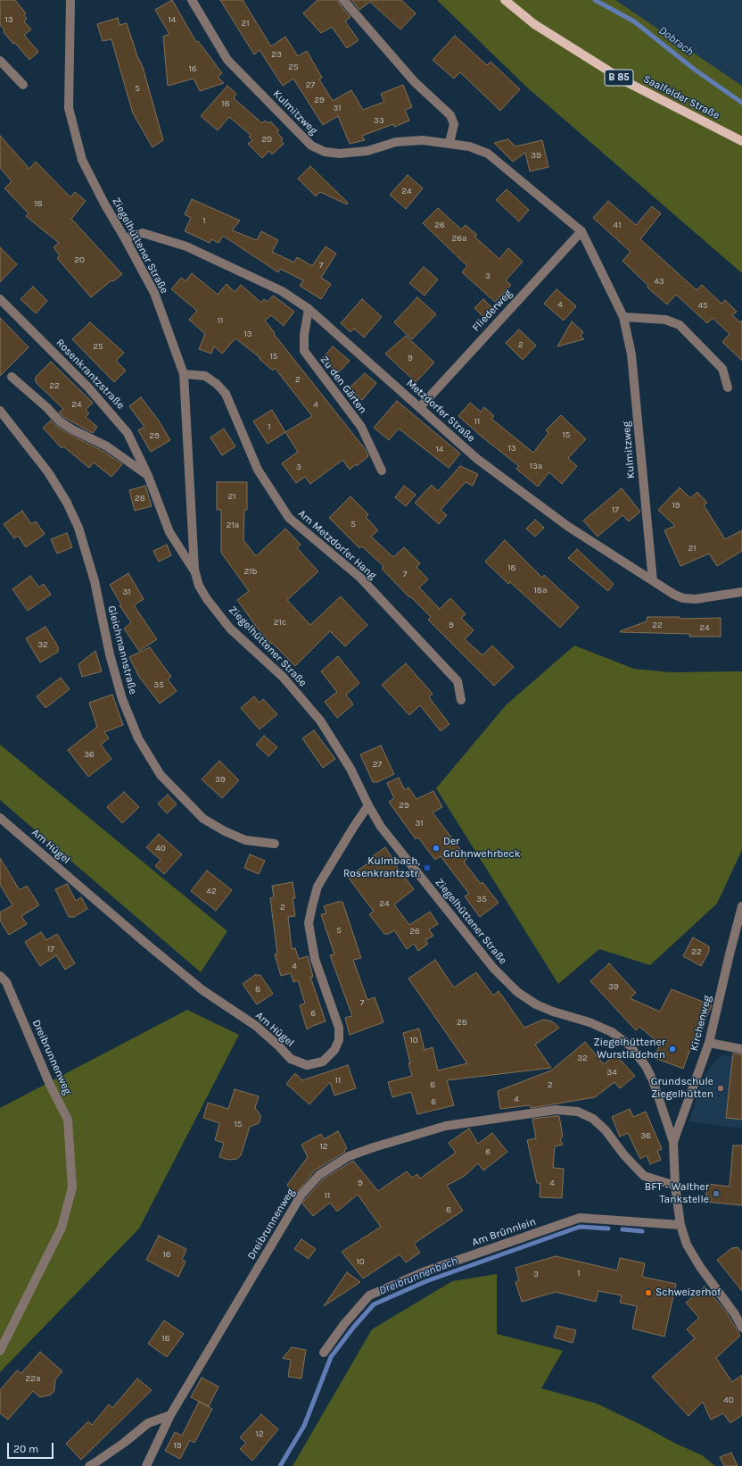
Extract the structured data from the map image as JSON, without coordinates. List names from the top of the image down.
{
  "streets": {
    "main road": ["B 85", "Saalfelder Straße"],
    "street": [
      "Kulmitzweg",
      "Ziegelhüttener Straße",
      "Fliederweg",
      "Rosenkrantzstraße",
      "Zu den Gärten",
      "Metzdorfer Straße",
      "Am Metzdorfer Hang",
      "Gleichmannstraße",
      "Am Hügel",
      "Kirchenweg",
      "Dreibrunnenweg",
      "Am Brünnlein"
    ]
  },
  "crossings": [
    ["Kulmitzweg", "Fliederweg"],
    ["Kulmitzweg", "Metzdorfer Straße"],
    ["Ziegelhüttener Straße", "Rosenkrantzstraße"],
    ["Ziegelhüttener Straße", "Metzdorfer Straße"],
    ["Ziegelhüttener Straße", "Am Metzdorfer Hang"],
    ["Ziegelhüttener Straße", "Am Hügel"],
    ["Ziegelhüttener Straße", "Kirchenweg"],
    ["Ziegelhüttener Straße", "Dreibrunnenweg"],
    ["Ziegelhüttener Straße", "Am Brünnlein"],
    ["Fliederweg", "Metzdorfer Straße"],
    ["Zu den Gärten", "Metzdorfer Straße"]
  ],
  "water": ["Dobrach", "Dreibrunnenbach"],
  "places": [
    "Der Grühnwehrbeck",
    "Kulmbach, Rosenkrantzstr.",
    "Ziegelhüttener Wurstlädchen",
    "Grundschule Ziegelhütten",
    "BFT - Walther Tankstelle",
    "Schweizerhof"
  ],
  "house_numbers": [
    "13",
    "14",
    "21",
    "23",
    "25",
    "16",
    "27",
    "5",
    "29",
    "18",
    "31",
    "33",
    "20",
    "39",
    "24",
    "18",
    "1",
    "26",
    "41",
    "26a",
    "20",
    "7",
    "3",
    "43",
    "4",
    "45",
    "11",
    "13",
    "2",
    "25",
    "15",
    "9",
    "2",
    "22",
    "24",
    "4",
    "11",
    "1",
    "15",
    "29",
    "13",
    "14",
    "13a",
    "3",
    "21",
    "28",
    "19",
    "17",
    "5",
    "21a",
    "21",
    "18",
    "21b",
    "7",
    "18a",
    "31",
    "21c",
    "9",
    "22",
    "24",
    "32",
    "35",
    "36",
    "27",
    "39",
    "29",
    "31",
    "40",
    "42",
    "35",
    "24",
    "2",
    "5",
    "26",
    "17",
    "22",
    "4",
    "39",
    "8",
    "7",
    "6",
    "28",
    "10",
    "32",
    "34",
    "11",
    "8",
    "2",
    "4",
    "6",
    "15",
    "36",
    "12",
    "6",
    "9",
    "4",
    "11",
    "8",
    "16",
    "10",
    "1",
    "3",
    "18",
    "22a",
    "40",
    "12",
    "19"
  ],
  "scale_bar": "20 m"
}
